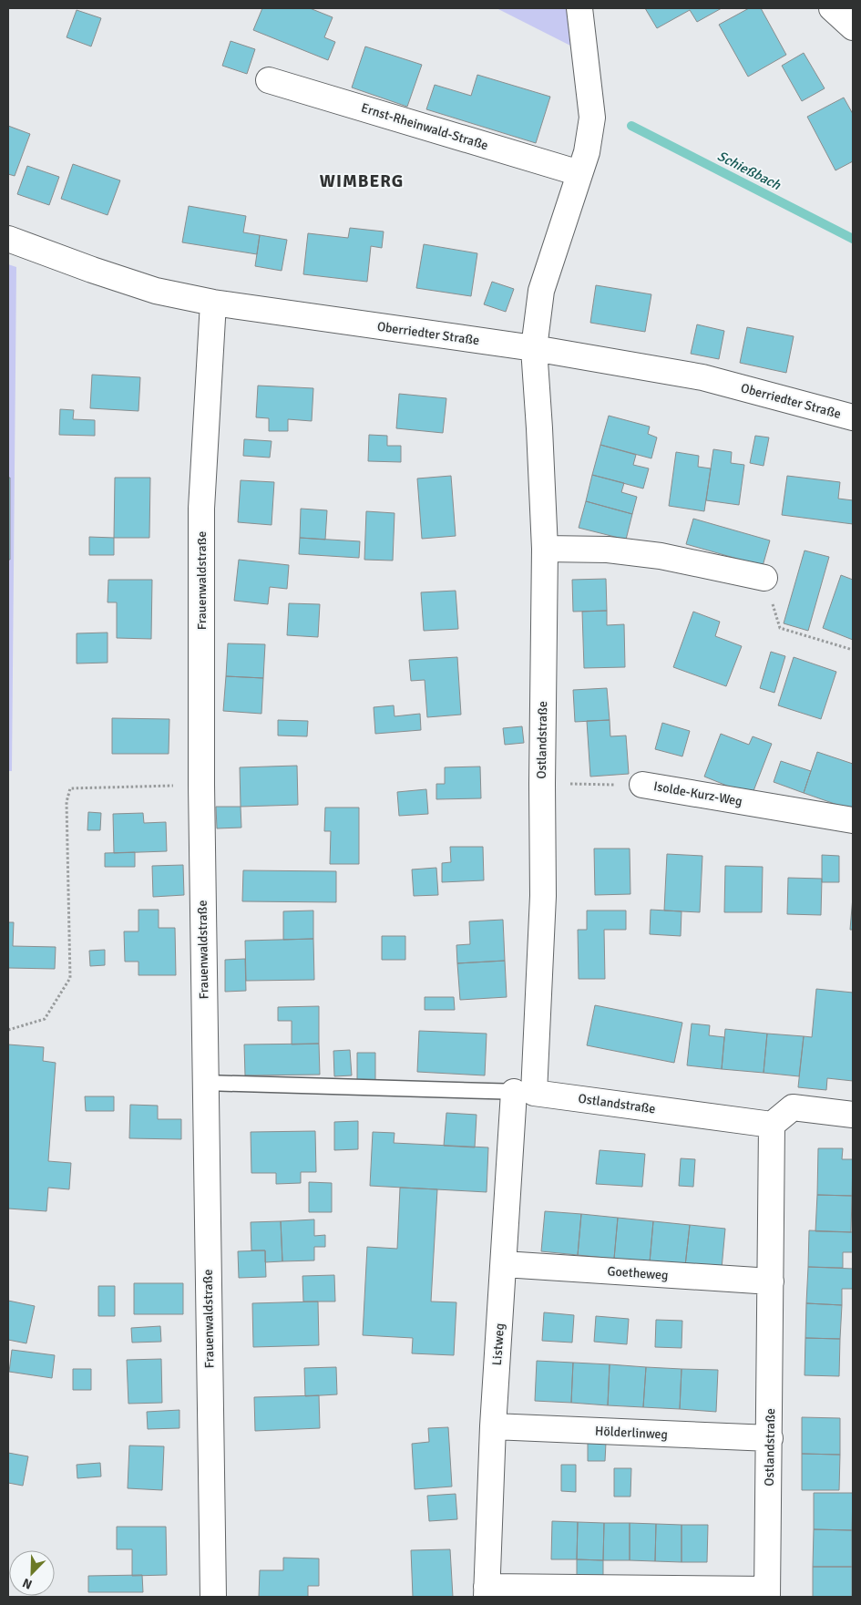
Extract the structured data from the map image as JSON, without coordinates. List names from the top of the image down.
{
  "streets": {
    "street": [
      "Ernst-Rheinwald-Straße",
      "Oberriedter Straße",
      "Frauenwaldstraße",
      "Ostlandstraße",
      "Isolde-Kurz-Weg",
      "Goetheweg",
      "Listweg",
      "Hölderlinweg"
    ]
  },
  "crossings": [
    ["Oberriedter Straße", "Frauenwaldstraße"],
    ["Oberriedter Straße", "Ostlandstraße"],
    ["Ostlandstraße", "Isolde-Kurz-Weg"],
    ["Ostlandstraße", "Goetheweg"],
    ["Ostlandstraße", "Listweg"],
    ["Ostlandstraße", "Hölderlinweg"],
    ["Goetheweg", "Listweg"],
    ["Listweg", "Hölderlinweg"]
  ],
  "districts": ["WIMBERG"],
  "water": ["Schießbach"],
  "north": "bottom left"
}
